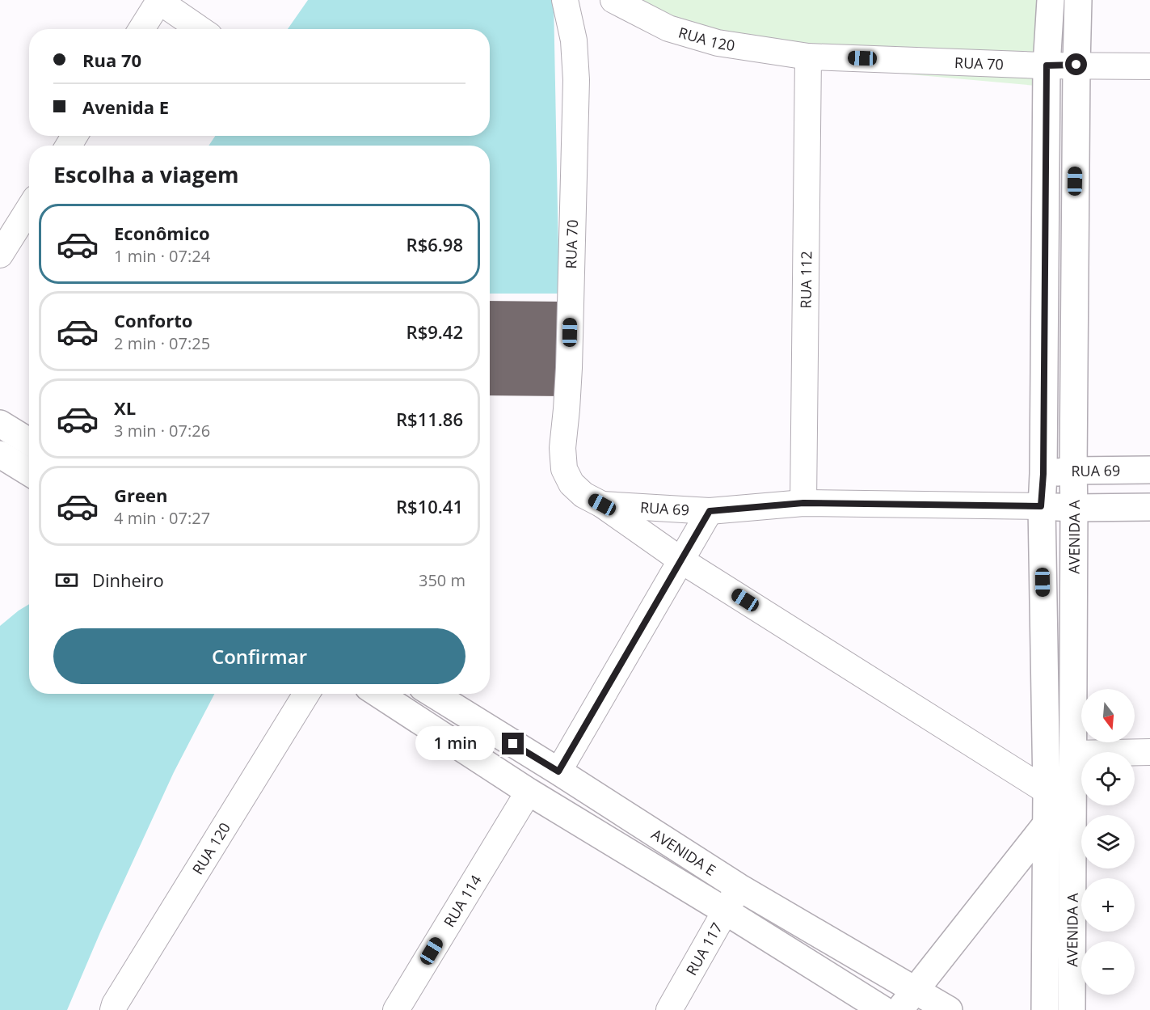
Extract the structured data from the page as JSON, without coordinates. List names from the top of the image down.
{
  "streets": {
    "main road": ["RUA 69", "AVENIDA A", "AVENIDA E"],
    "street": [
      "RUA 120",
      "RUA 70",
      "RUA 112",
      "RUA 114",
      "RUA 117"
    ]
  },
  "crossings": [
    ["RUA 120", "RUA 70"],
    ["RUA 120", "RUA 112"],
    ["RUA 70", "RUA 112"],
    ["RUA 70", "RUA 69"],
    ["RUA 70", "AVENIDA A"],
    ["RUA 112", "RUA 69"],
    ["RUA 69", "AVENIDA A"],
    ["AVENIDA E", "RUA 114"],
    ["AVENIDA E", "RUA 117"]
  ],
  "north": "bottom",
  "page": {
    "banner": ["Rua 70", "Avenida E"],
    "heading": "Escolha a viagem",
    "list": [
      {
        "name": "Econômico",
        "note": "1 min · 07:24",
        "value": "R$6.98"
      },
      {
        "name": "Conforto",
        "note": "2 min · 07:25",
        "value": "R$9.42"
      },
      {
        "name": "XL",
        "note": "3 min · 07:26",
        "value": "R$11.86"
      },
      {
        "name": "Green",
        "note": "4 min · 07:27",
        "value": "R$10.41"
      }
    ],
    "pay": ["Dinheiro", "350 m"],
    "buttons": "Confirmar",
    "map_buttons": ["+", "−"],
    "bubble": "1 min"
  }
}
